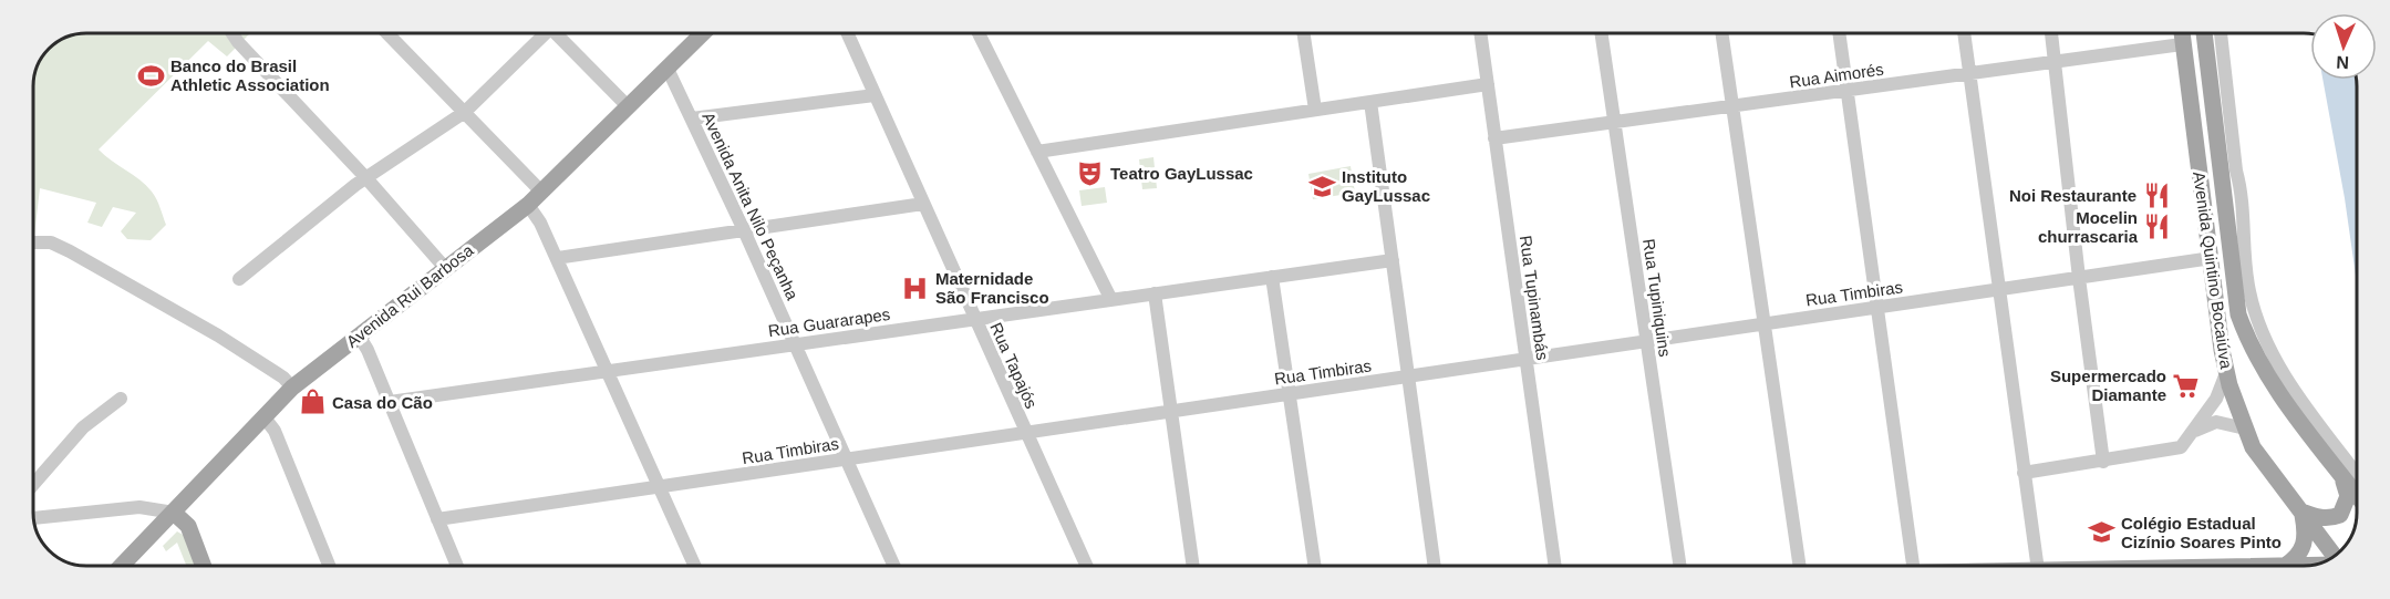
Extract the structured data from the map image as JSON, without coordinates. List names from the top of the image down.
{
  "streets": {
    "main road": ["Avenida Quintino Bocaiúva", "Avenida Rui Barbosa"],
    "street": [
      "Rua Aimorés",
      "Avenida Anita Nilo Peçanha",
      "Rua Timbiras",
      "Rua Tupinambás",
      "Rua Tupiniquins",
      "Rua Guararapes",
      "Rua Tapajós"
    ]
  },
  "crossings": [
    ["Rua Aimorés", "Avenida Quintino Bocaiúva"],
    ["Rua Aimorés", "Rua Tupinambás"],
    ["Rua Aimorés", "Rua Tupiniquins"],
    ["Avenida Anita Nilo Peçanha", "Rua Timbiras"],
    ["Avenida Anita Nilo Peçanha", "Avenida Rui Barbosa"],
    ["Avenida Anita Nilo Peçanha", "Rua Guararapes"],
    ["Avenida Quintino Bocaiúva", "Rua Timbiras"],
    ["Rua Timbiras", "Rua Tupinambás"],
    ["Rua Timbiras", "Rua Tupiniquins"],
    ["Rua Timbiras", "Rua Tapajós"],
    ["Rua Guararapes", "Rua Tapajós"]
  ],
  "places": {
    "sports": ["Banco do Brasil Athletic Association"],
    "theatre": ["Teatro GayLussac"],
    "school or university": ["Instituto GayLussac", "Colégio Estadual Cizínio Soares Pinto"],
    "restaurant": ["Noi Restaurante", "Mocelin churrascaria"],
    "hospital": ["Maternidade São Francisco"],
    "supermarket": ["Supermercado Diamante"],
    "shop": ["Casa do Cão"]
  },
  "north": "bottom"
}
